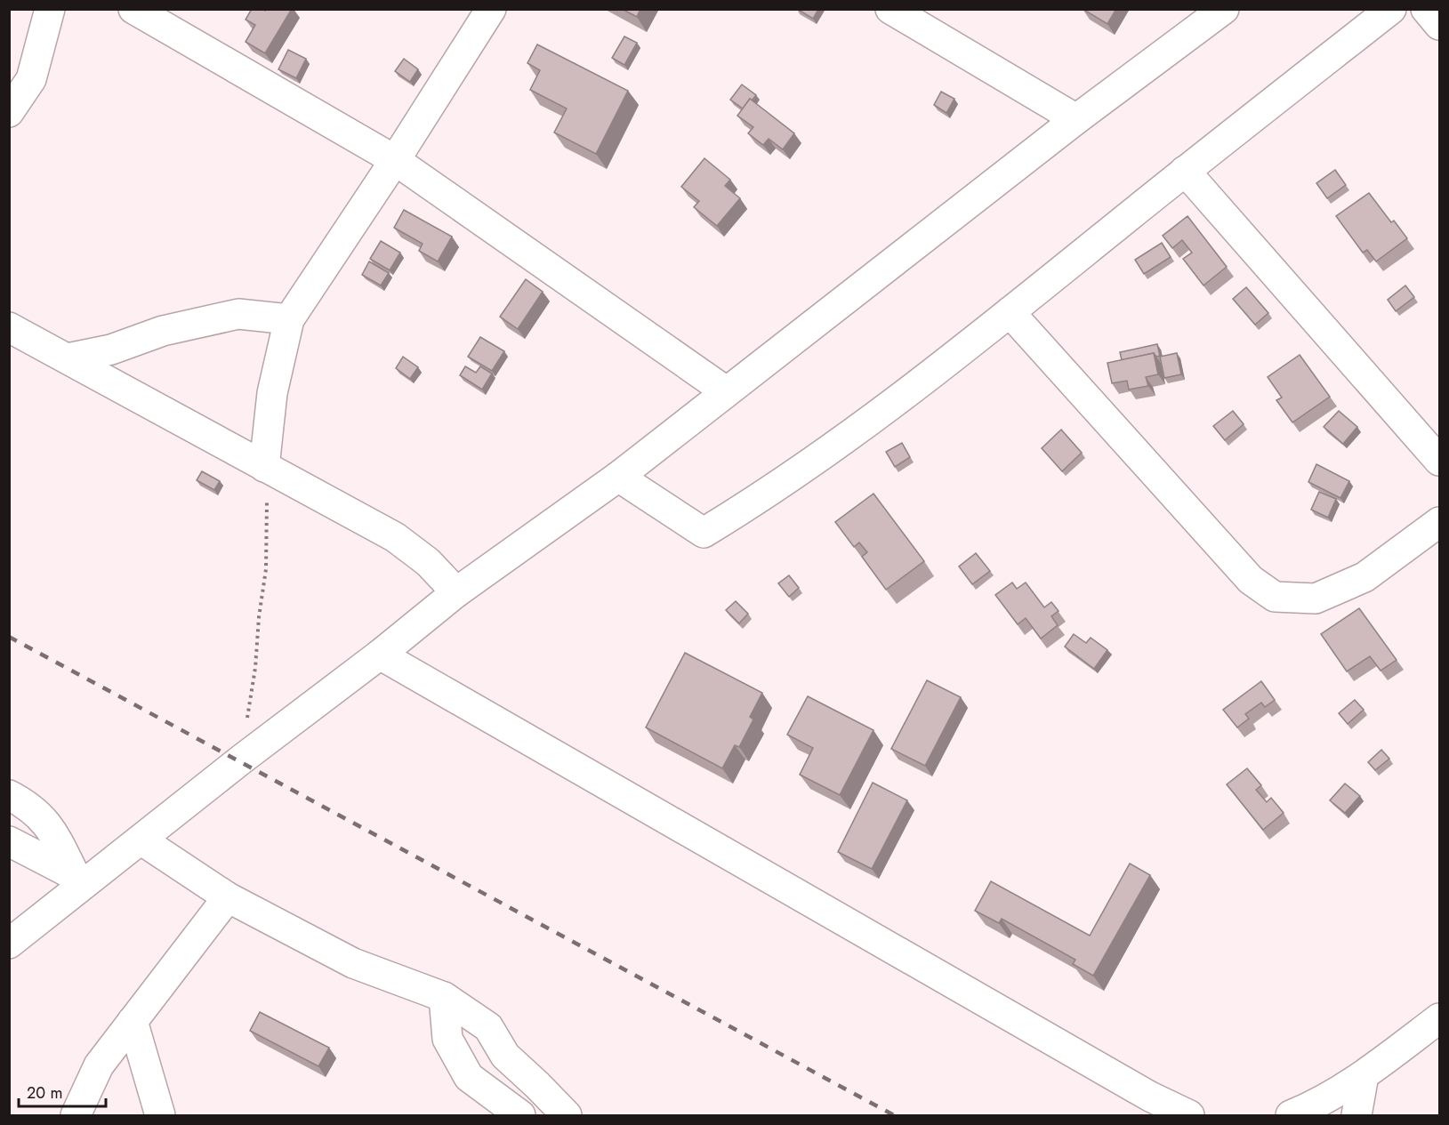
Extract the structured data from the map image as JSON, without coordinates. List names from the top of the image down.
{
  "scale_bar": "20 m"
}
